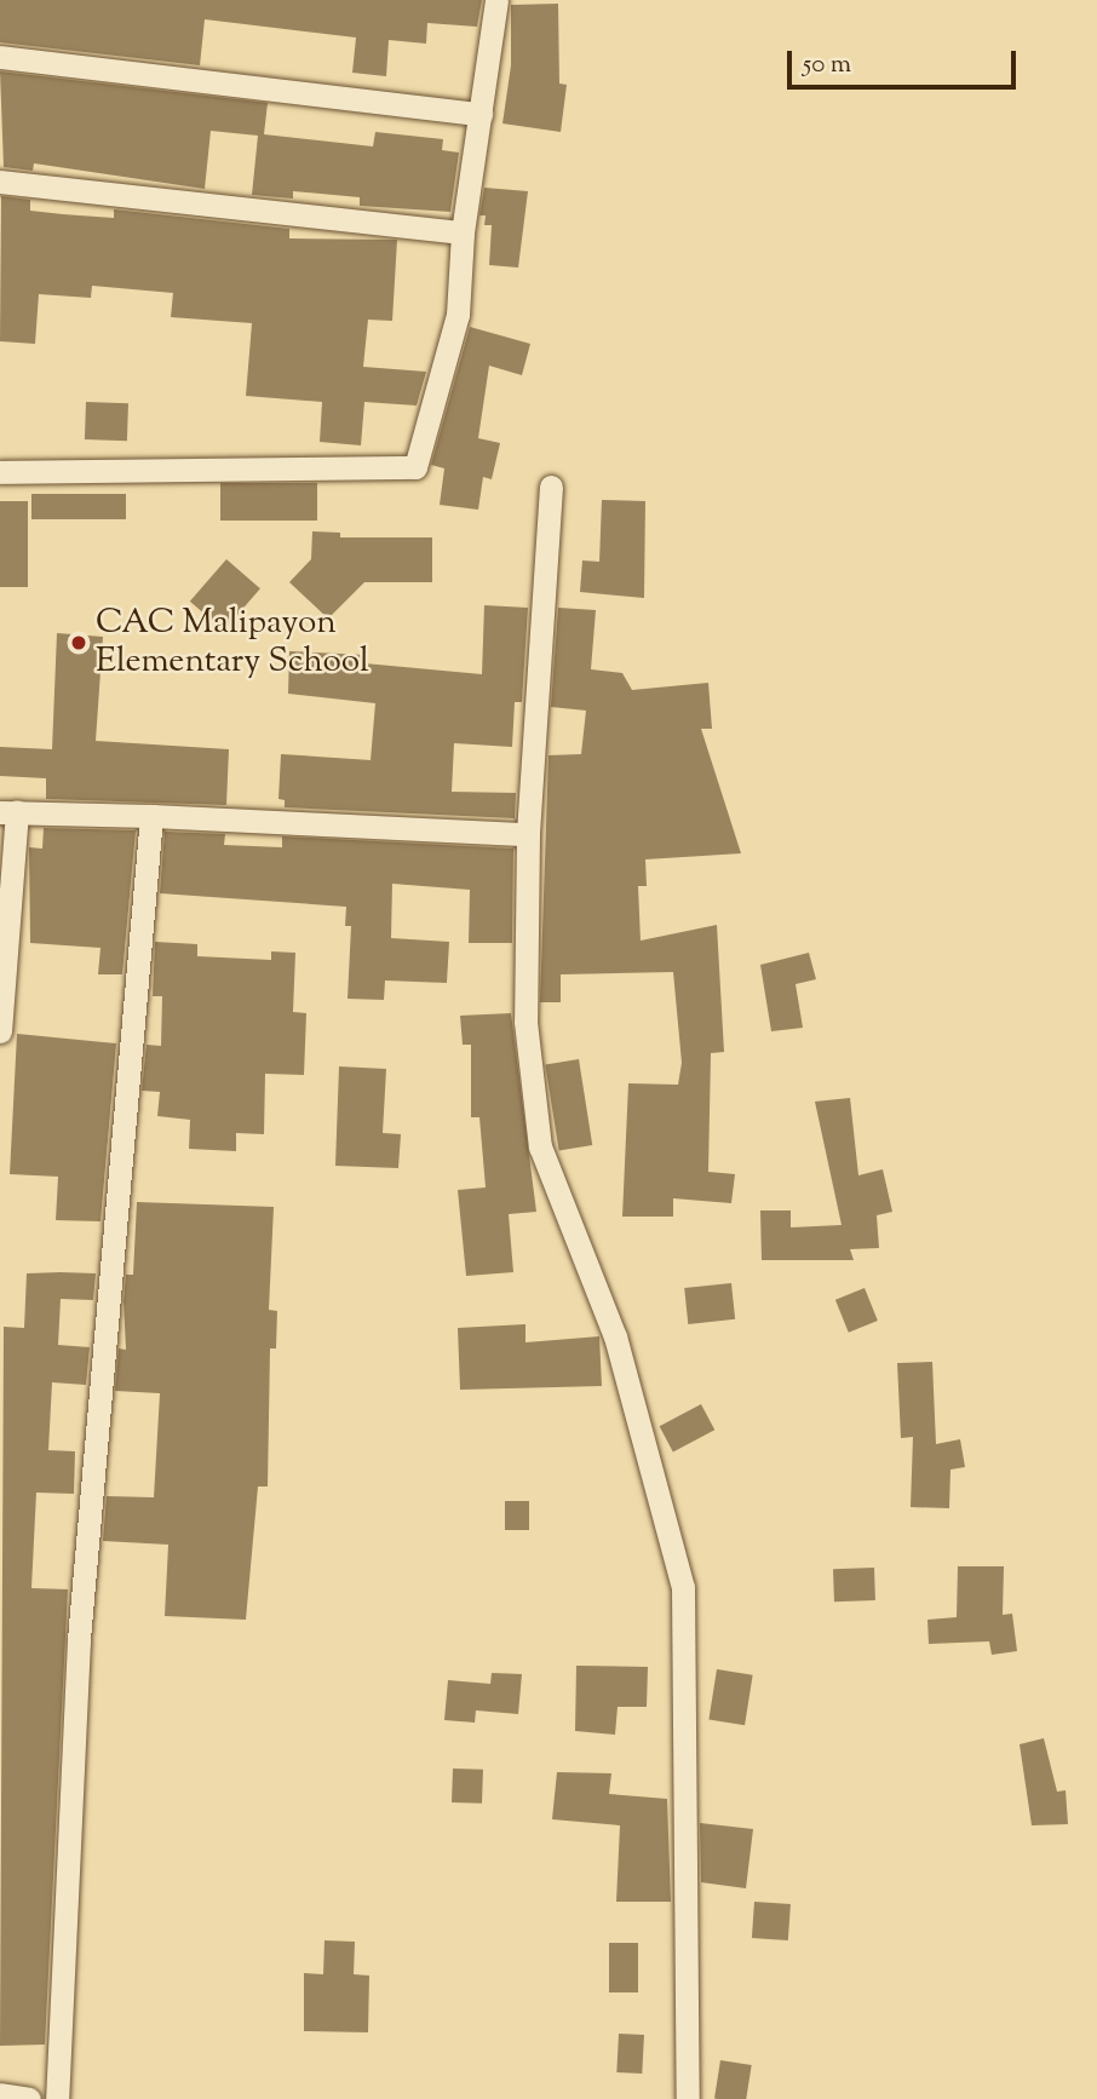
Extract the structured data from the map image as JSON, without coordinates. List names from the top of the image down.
{
  "places": ["CAC Malipayon Elementary School"],
  "scale_bar": "50 m"
}
